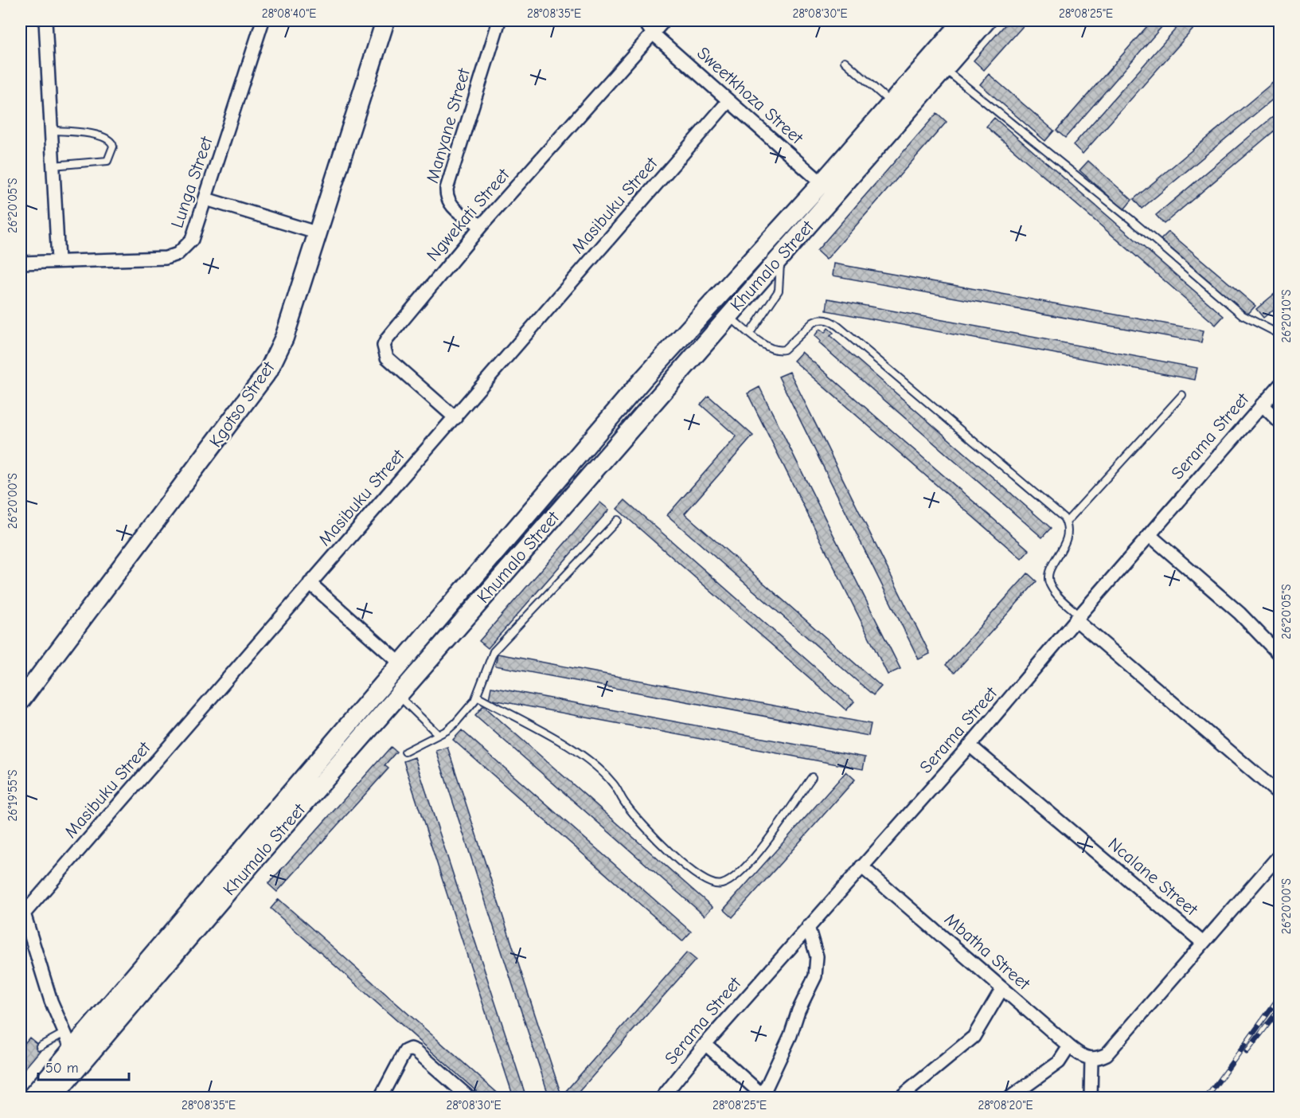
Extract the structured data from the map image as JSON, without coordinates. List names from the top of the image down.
{
  "streets": {
    "street": [
      "Sweetkhoza Street",
      "Manyane Street",
      "Lunga Street",
      "Masibuku Street",
      "Ngwekati Street",
      "Khumalo Street",
      "Kgotso Street",
      "Serama Street",
      "Ncalane Street",
      "Mbatha Street"
    ]
  },
  "crossings": [
    ["Sweetkhoza Street", "Masibuku Street"],
    ["Sweetkhoza Street", "Ngwekati Street"],
    ["Sweetkhoza Street", "Khumalo Street"],
    ["Manyane Street", "Ngwekati Street"],
    ["Masibuku Street", "Ngwekati Street"],
    ["Serama Street", "Ncalane Street"],
    ["Serama Street", "Mbatha Street"],
    ["Ncalane Street", "Mbatha Street"]
  ],
  "scale_bar": "50 m",
  "coordinates": [
    "28°08'40\"E",
    "28°08'35\"E",
    "28°08'30\"E",
    "28°08'25\"E",
    "26°20'05\"S",
    "26°20'10\"S",
    "26°20'00\"S",
    "26°19'55\"S",
    "28°08'20\"E"
  ]
}
